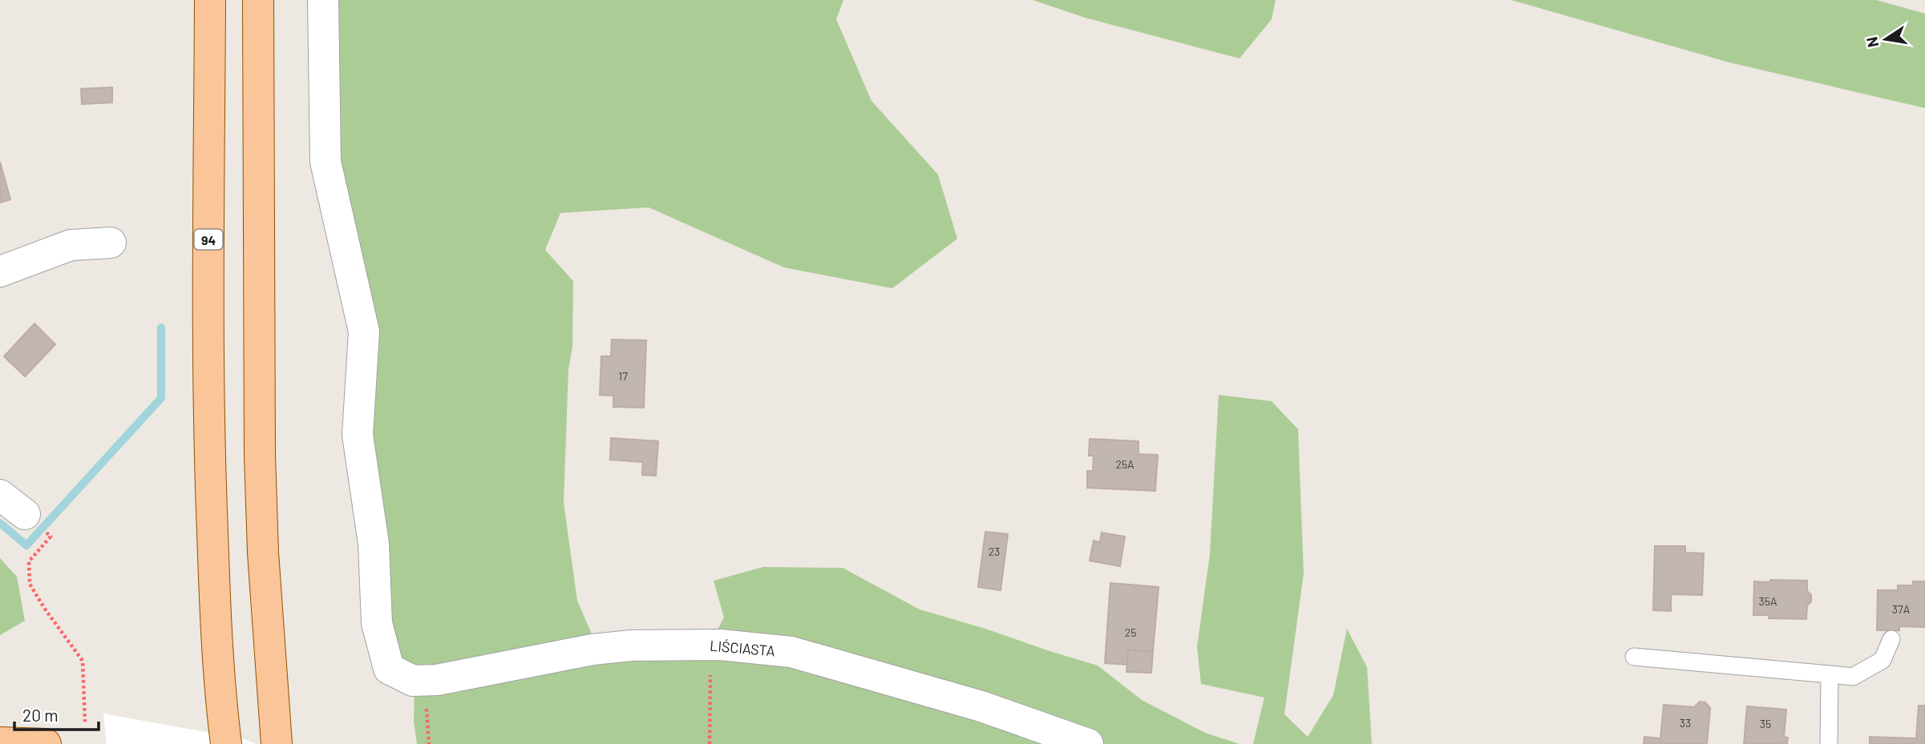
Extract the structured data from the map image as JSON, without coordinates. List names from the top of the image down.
{
  "streets": {
    "main road": ["94"],
    "street": ["LIŚCIASTA"]
  },
  "house_numbers": [
    "17",
    "25A",
    "23",
    "35A",
    "37A",
    "25",
    "33",
    "35"
  ],
  "scale_bar": "20 m",
  "north": "left"
}
